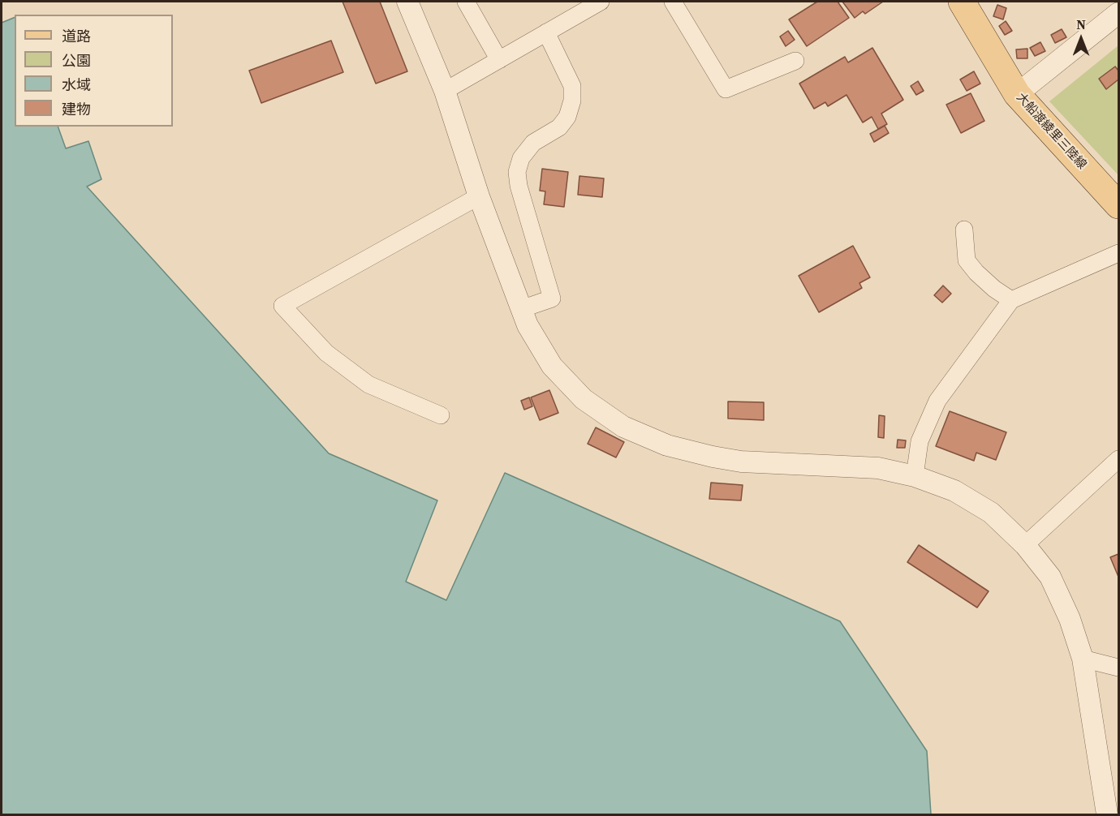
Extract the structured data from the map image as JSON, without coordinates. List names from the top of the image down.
{
  "streets": {
    "main road": ["大船渡綾里三陸線"]
  },
  "legend": [
    "道路",
    "公園",
    "水域",
    "建物"
  ],
  "north": "top"
}
